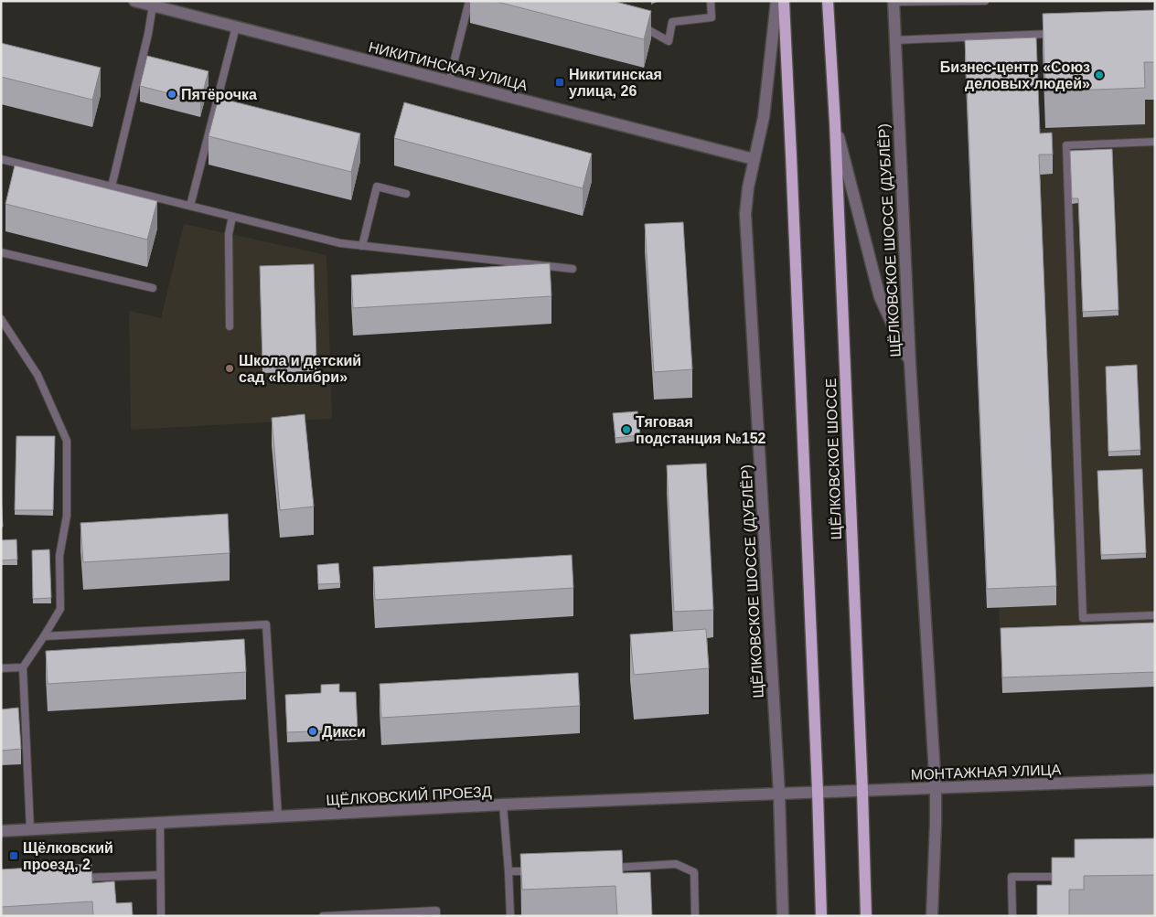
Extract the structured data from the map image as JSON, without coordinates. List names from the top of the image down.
{
  "streets": {
    "main road": ["ЩЁЛКОВСКОЕ ШОССЕ"],
    "street": [
      "НИКИТИНСКАЯ УЛИЦА",
      "ЩЁЛКОВСКОЕ ШОССЕ (ДУБЛЁР)",
      "МОНТАЖНАЯ УЛИЦА",
      "ЩЁЛКОВСКИЙ ПРОЕЗД"
    ]
  },
  "crossings": [
    ["НИКИТИНСКАЯ УЛИЦА", "ЩЁЛКОВСКОЕ ШОССЕ (ДУБЛЁР)"],
    ["ЩЁЛКОВСКОЕ ШОССЕ (ДУБЛЁР)", "МОНТАЖНАЯ УЛИЦА"],
    ["ЩЁЛКОВСКОЕ ШОССЕ (ДУБЛЁР)", "ЩЁЛКОВСКИЙ ПРОЕЗД"],
    ["ЩЁЛКОВСКОЕ ШОССЕ", "МОНТАЖНАЯ УЛИЦА"],
    ["ЩЁЛКОВСКОЕ ШОССЕ", "ЩЁЛКОВСКИЙ ПРОЕЗД"],
    ["МОНТАЖНАЯ УЛИЦА", "ЩЁЛКОВСКИЙ ПРОЕЗД"]
  ],
  "places": {
    "other": [
      "Бизнес-центр «Союз деловых людей»",
      "Пятёрочка",
      "Школа и детский сад «Колибри»",
      "Тяговая подстанция №152",
      "Дикси"
    ],
    "transit": ["Никитинская улица, 26", "Щёлковский проезд, 2"]
  }
}
